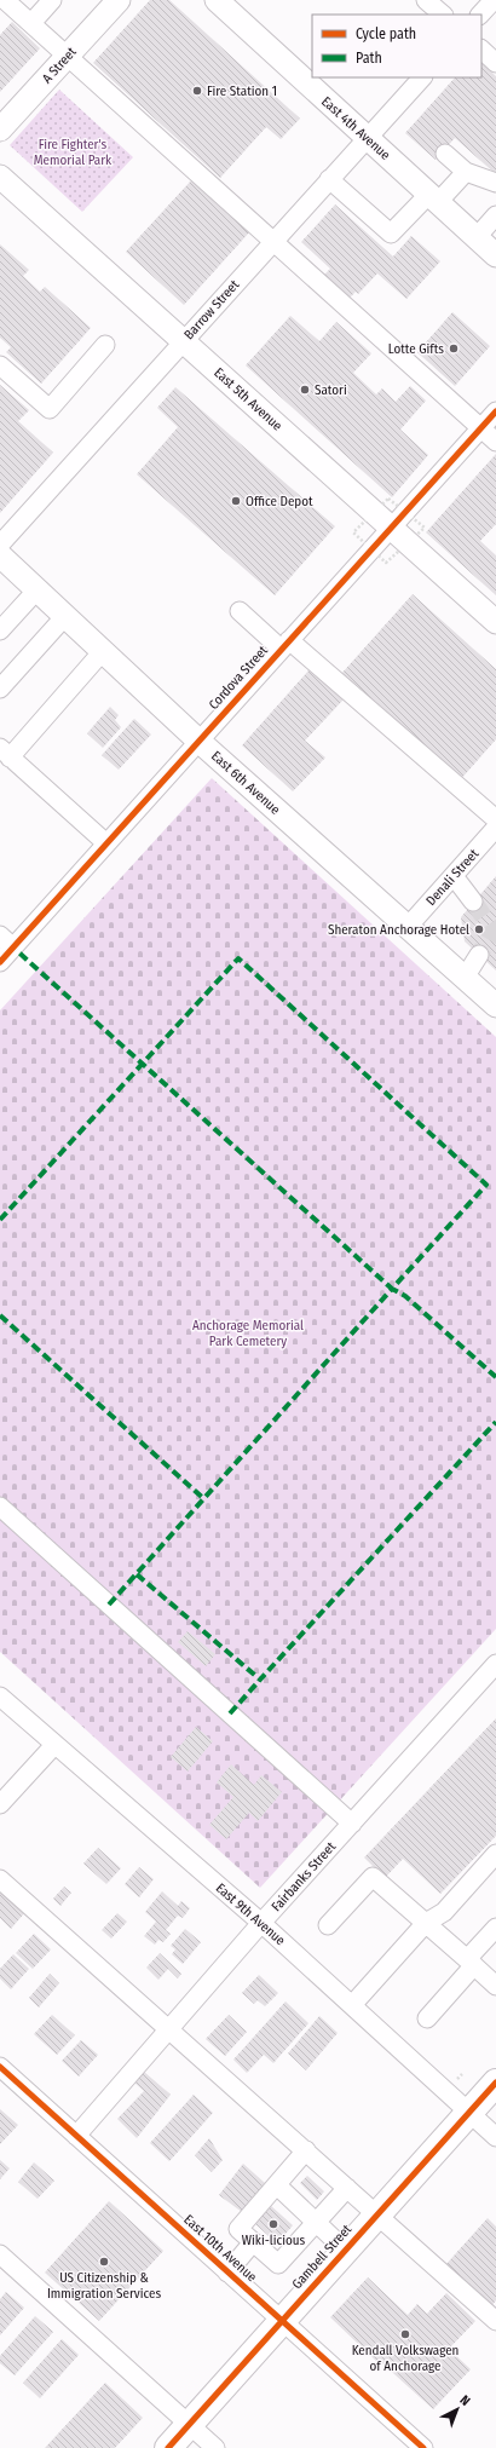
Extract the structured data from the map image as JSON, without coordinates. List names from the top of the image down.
{
  "streets": {
    "highway": ["Gambell Street"],
    "main road": [
      "A Street",
      "East 4th Avenue",
      "East 5th Avenue",
      "East 6th Avenue"
    ],
    "street": [
      "Barrow Street",
      "Cordova Street",
      "Denali Street",
      "Fairbanks Street",
      "East 9th Avenue",
      "East 10th Avenue"
    ]
  },
  "crossings": [
    ["East 4th Avenue", "Barrow Street"],
    ["Barrow Street", "East 5th Avenue"],
    ["East 5th Avenue", "Cordova Street"],
    ["Cordova Street", "East 6th Avenue"],
    ["East 6th Avenue", "Denali Street"],
    ["Fairbanks Street", "East 9th Avenue"],
    ["Fairbanks Street", "East 10th Avenue"],
    ["East 9th Avenue", "Gambell Street"],
    ["East 10th Avenue", "Gambell Street"]
  ],
  "parks": ["Fire Fighter's Memorial Park", "Anchorage Memorial Park Cemetery"],
  "places": [
    "Fire Station 1",
    "Lotte Gifts",
    "Satori",
    "Office Depot",
    "Sheraton Anchorage Hotel",
    "Wiki-licious",
    "US Citizenship & Immigration Services",
    "Kendall Volkswagen of Anchorage"
  ],
  "legend": ["Cycle path", "Path"],
  "north": "top right"
}
